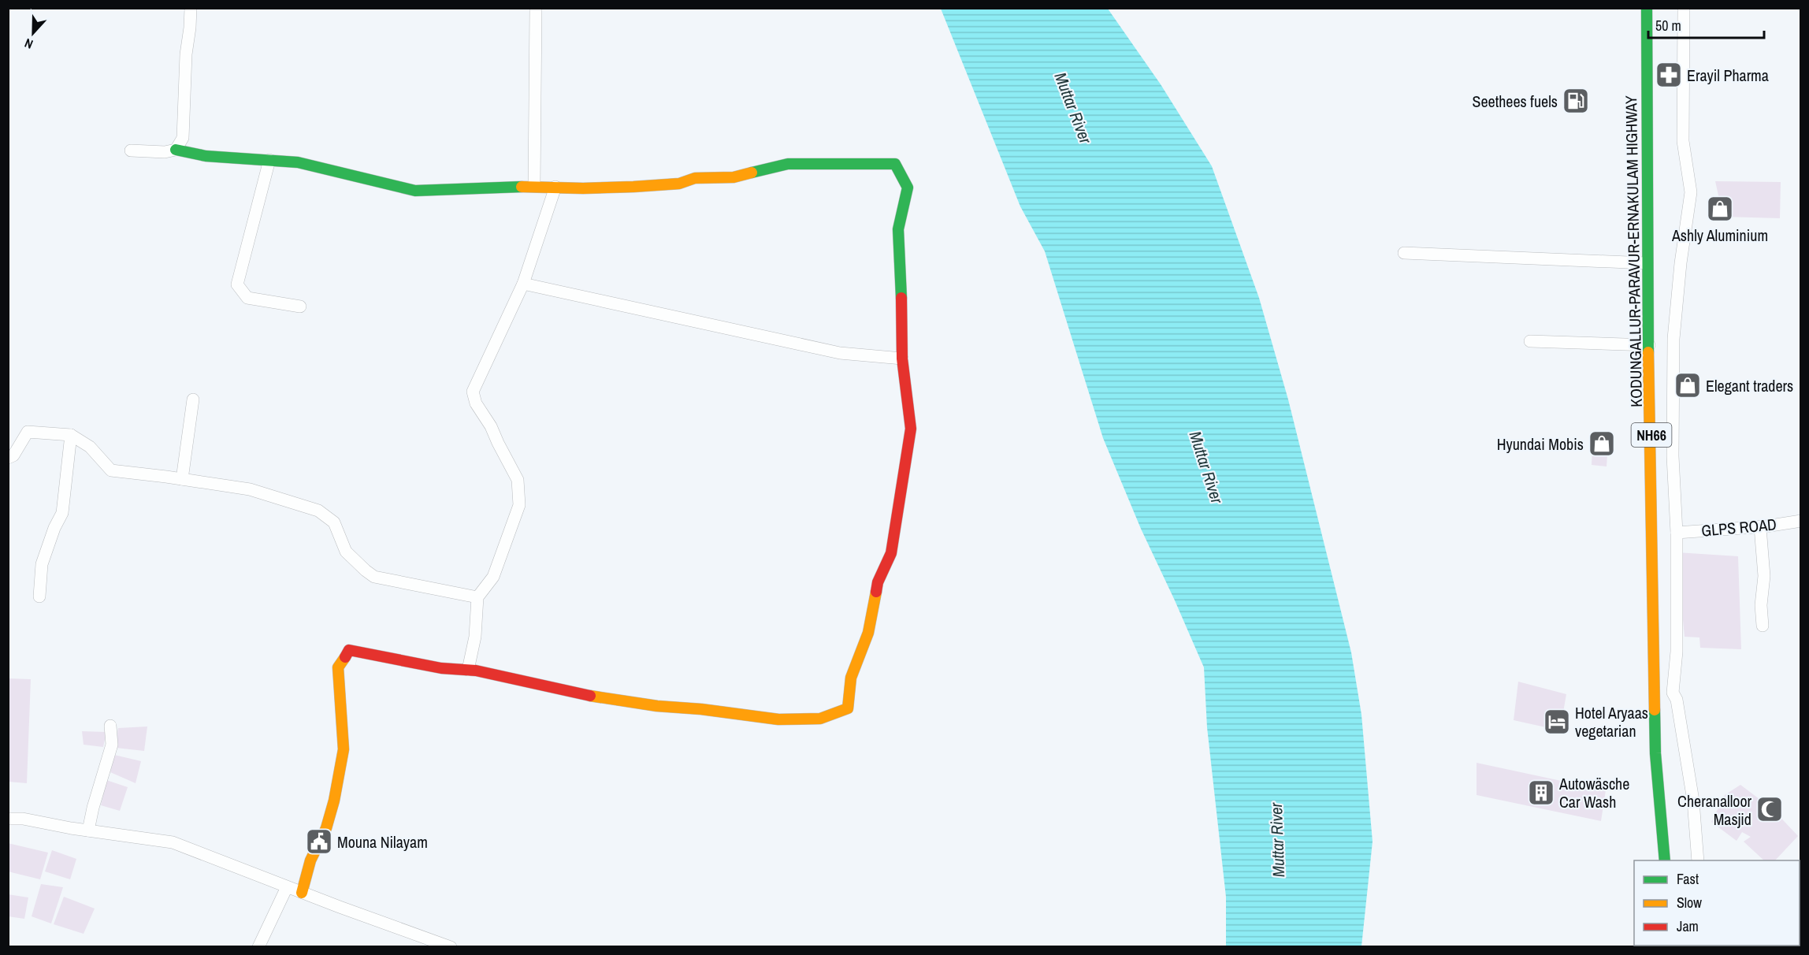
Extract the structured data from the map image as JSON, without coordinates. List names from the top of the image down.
{
  "streets": {
    "main road": ["KODUNGALLUR-PARAVUR-ERNAKULAM HIGHWAY", "NH66"],
    "street": ["GLPS ROAD"]
  },
  "water": ["Muttar River"],
  "places": {
    "pharmacy": ["Erayil Pharma"],
    "fuel station": ["Seethees fuels"],
    "shop": ["Ashly Aluminium", "Elegant traders", "Hyundai Mobis"],
    "hotel": ["Hotel Aryaas vegetarian"],
    "building": ["Autowäsche Car Wash"],
    "mosque": ["Cheranalloor Masjid"],
    "public building": ["Mouna Nilayam"]
  },
  "legend": ["Fast", "Slow", "Jam"],
  "scale_bar": "50 m",
  "north": "bottom"
}
